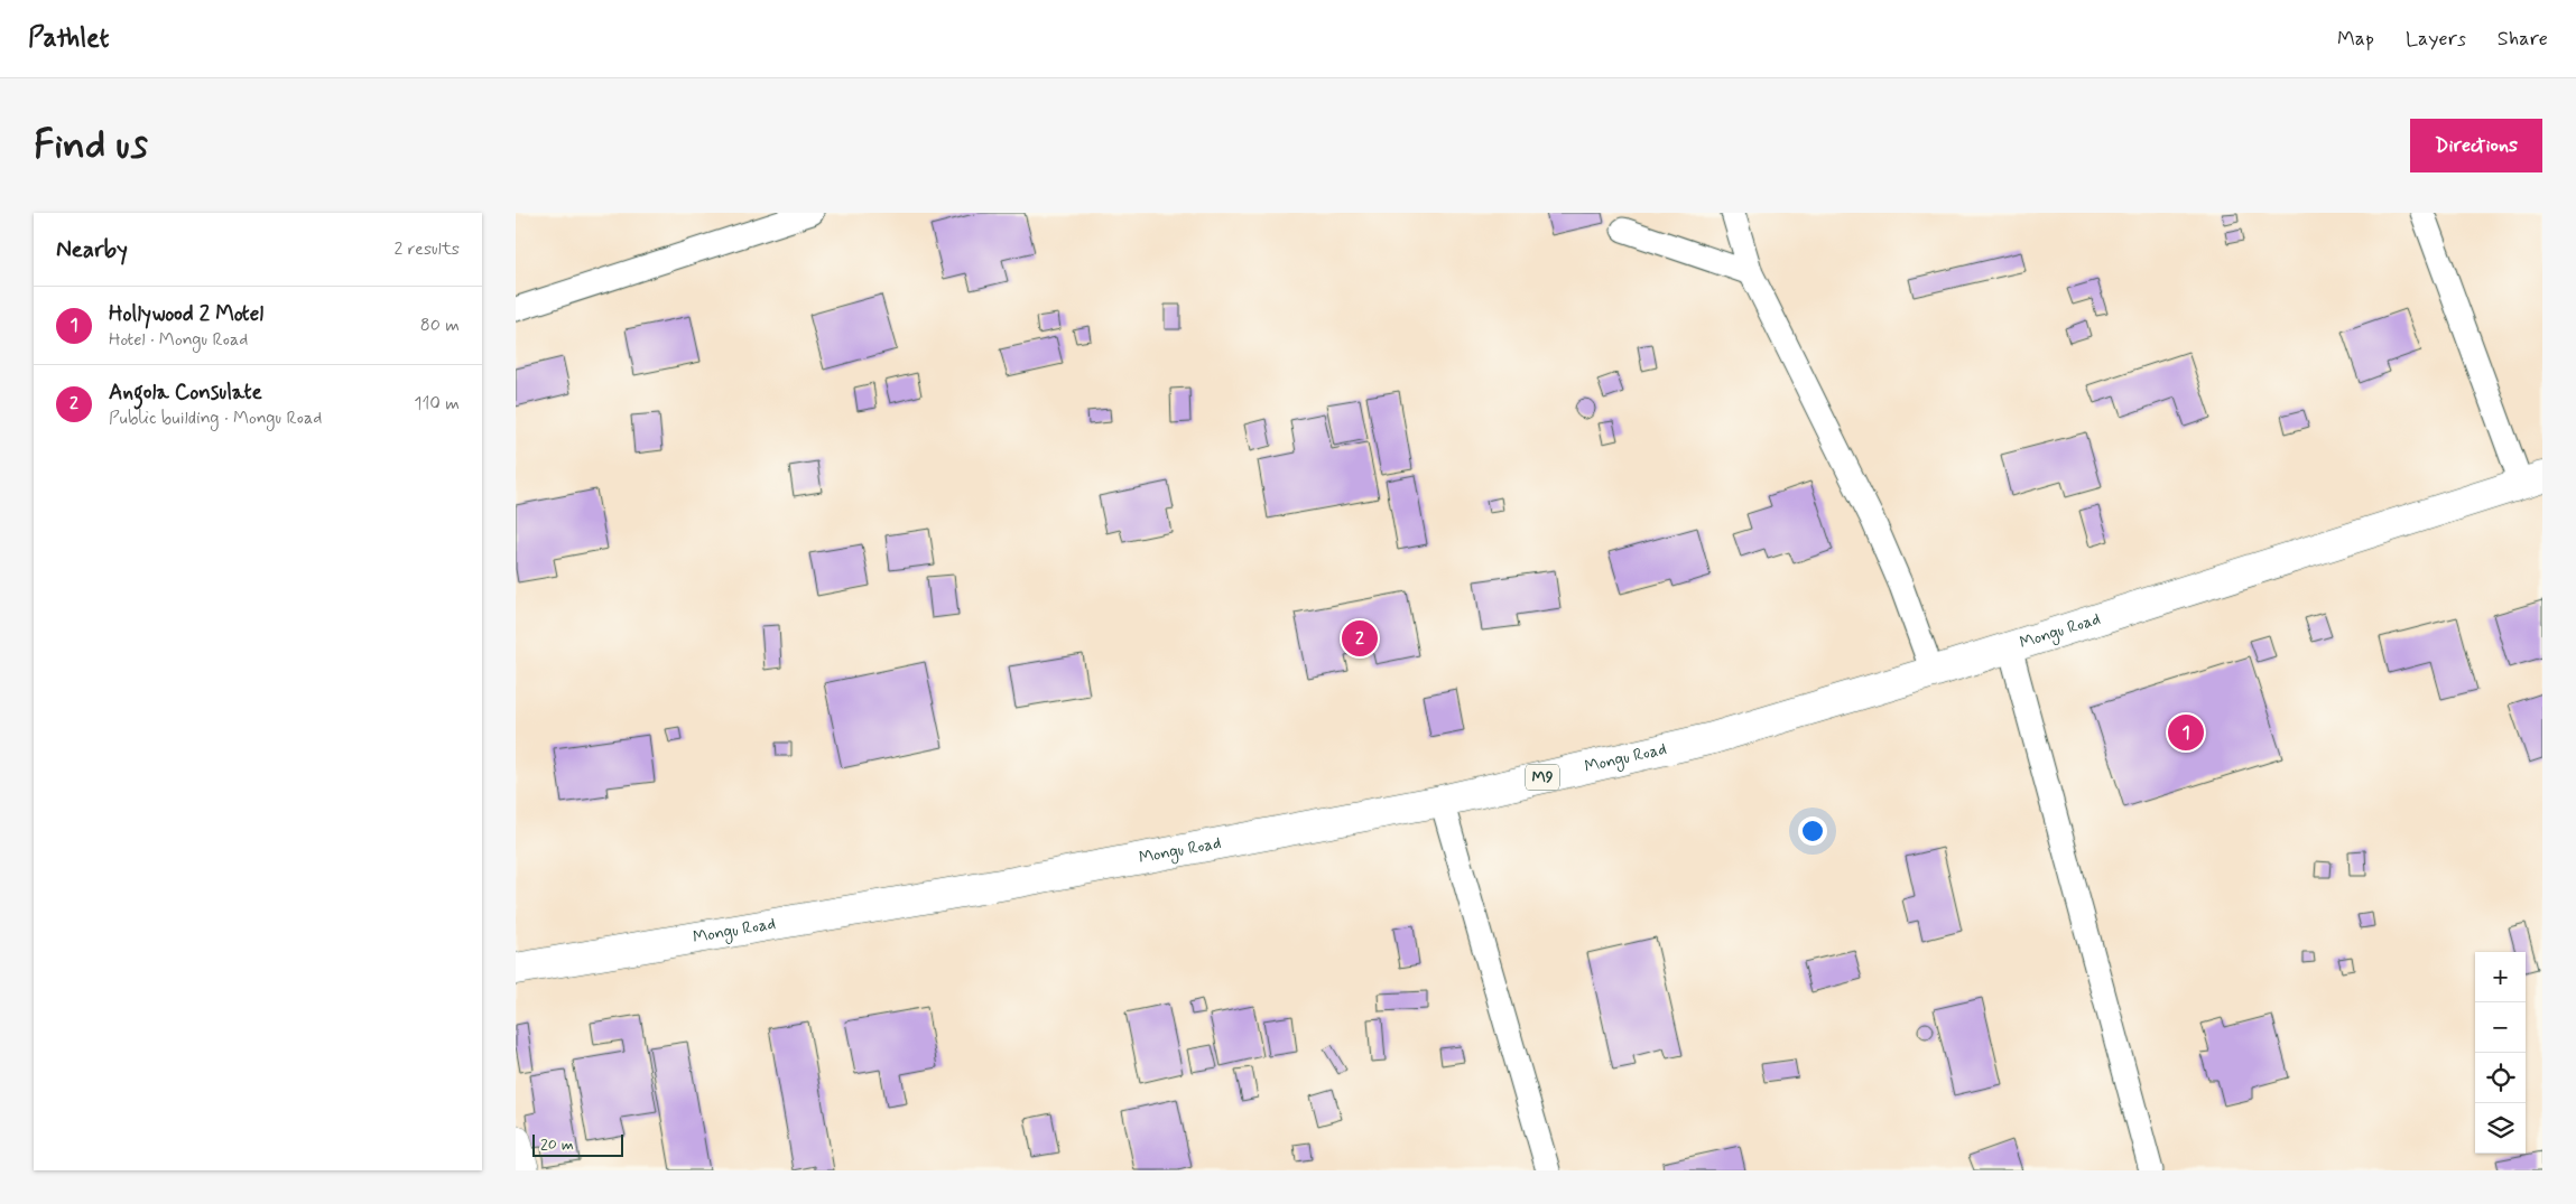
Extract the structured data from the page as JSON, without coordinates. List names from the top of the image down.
{
  "streets": {
    "main road": ["Mongu Road", "M9"]
  },
  "scale_bar": "20 m",
  "page": {
    "header": "Pathlet",
    "nav": ["Map", "Layers", "Share"],
    "buttons": "Directions",
    "title": "Find us",
    "heading": ["Nearby", "2 results"],
    "list": [
      {
        "mark": "1",
        "name": "Hollywood 2 Motel",
        "note": "Hotel · Mongu Road",
        "value": "80 m"
      },
      {
        "mark": "2",
        "name": "Angola Consulate",
        "note": "Public building · Mongu Road",
        "value": "110 m"
      }
    ],
    "pins": ["2", "1"],
    "map_buttons": ["+", "−"],
    "scale": "20 m"
  }
}
